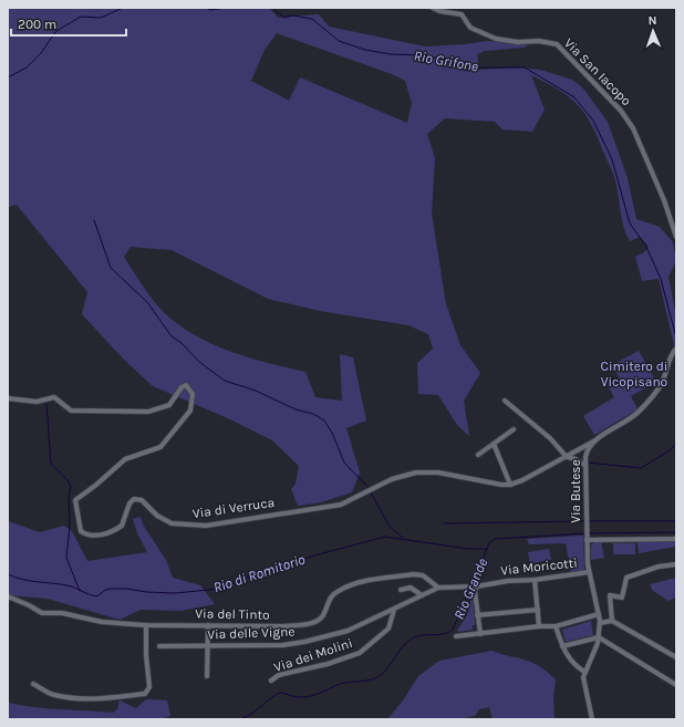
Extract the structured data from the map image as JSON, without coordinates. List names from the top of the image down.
{
  "streets": {
    "street": [
      "Via San Iacopo",
      "Via Butese",
      "Via di Verruca",
      "Via Moricotti",
      "Via del Tinto",
      "Via delle Vigne",
      "Via dei Molini"
    ]
  },
  "crossings": [
    ["Via Butese", "Via Moricotti"],
    ["Via Moricotti", "Via del Tinto"],
    ["Via Moricotti", "Via delle Vigne"],
    ["Via del Tinto", "Via delle Vigne"],
    ["Via delle Vigne", "Via dei Molini"]
  ],
  "water": ["Rio Grifone", "Rio di Romitorio", "Rio Grande"],
  "parks": ["Cimitero di Vicopisano"],
  "scale_bar": "200 m",
  "north": "top"
}
